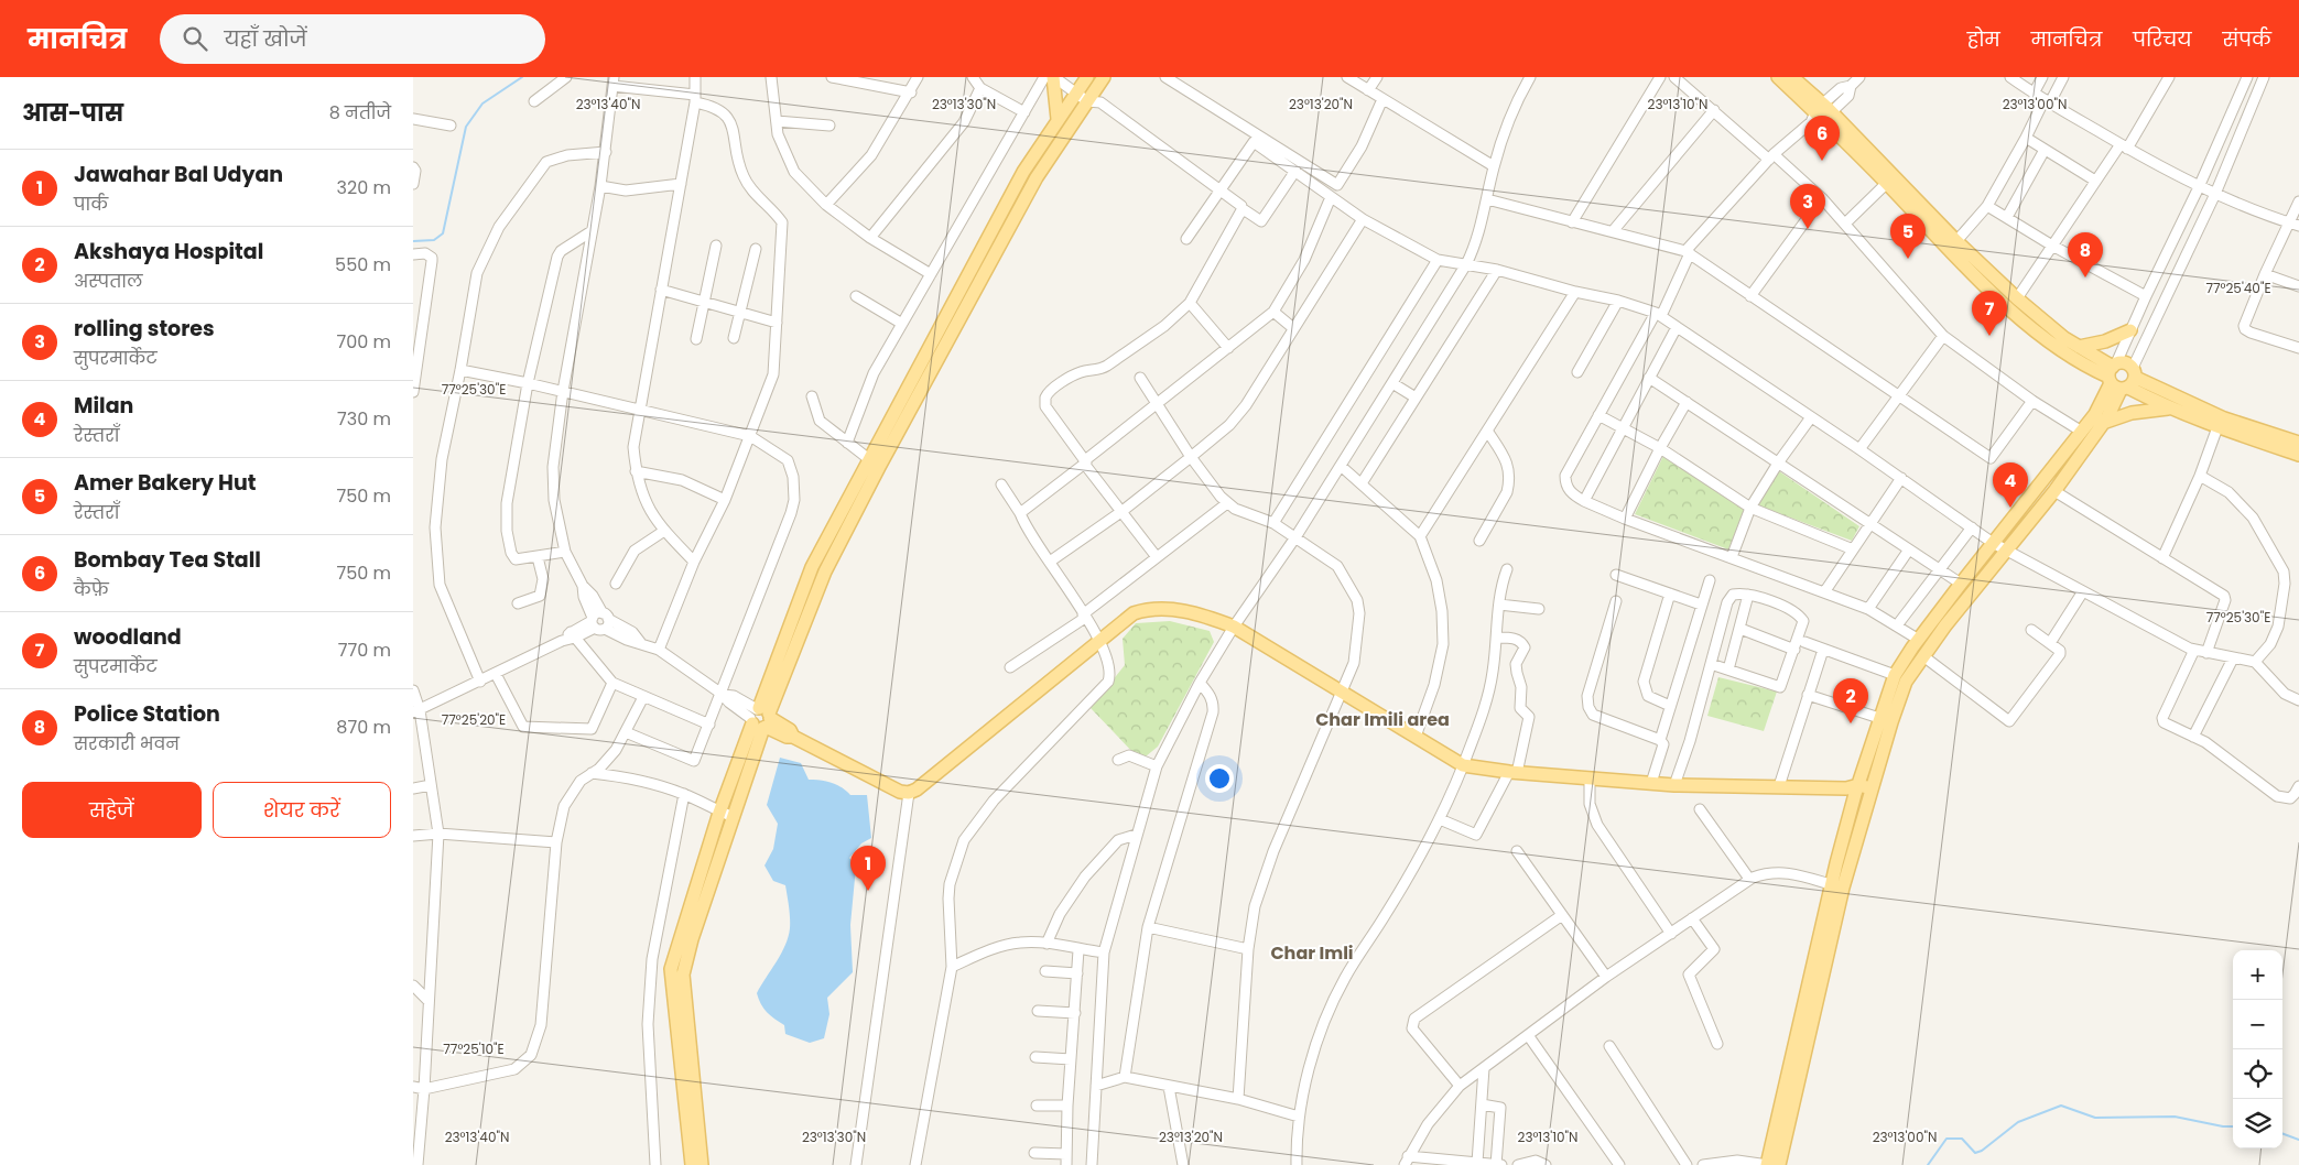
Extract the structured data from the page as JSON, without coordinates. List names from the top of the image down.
{
  "districts": ["Char Imili area", "Char Imli"],
  "page": {
    "header": "मानचित्र",
    "search": "यहाँ खोजें",
    "nav": [
      "होम",
      "मानचित्र",
      "परिचय",
      "संपर्क"
    ],
    "heading": ["आस-पास", "8 नतीजे"],
    "pins": [
      "6",
      "3",
      "5",
      "8",
      "7",
      "4",
      "2",
      "1"
    ],
    "list": [
      {
        "mark": "1",
        "name": "Jawahar Bal Udyan",
        "note": "पार्क",
        "value": "320 m"
      },
      {
        "mark": "2",
        "name": "Akshaya Hospital",
        "note": "अस्पताल",
        "value": "550 m"
      },
      {
        "mark": "3",
        "name": "rolling stores",
        "note": "सुपरमार्केट",
        "value": "700 m"
      },
      {
        "mark": "4",
        "name": "Milan",
        "note": "रेस्तराँ",
        "value": "730 m"
      },
      {
        "mark": "5",
        "name": "Amer Bakery Hut",
        "note": "रेस्तराँ",
        "value": "750 m"
      },
      {
        "mark": "6",
        "name": "Bombay Tea Stall",
        "note": "कैफ़े",
        "value": "750 m"
      },
      {
        "mark": "7",
        "name": "woodland",
        "note": "सुपरमार्केट",
        "value": "770 m"
      },
      {
        "mark": "8",
        "name": "Police Station",
        "note": "सरकारी भवन",
        "value": "870 m"
      }
    ],
    "buttons": ["सहेजें", "शेयर करें"],
    "map_buttons": ["+", "−"]
  },
  "coordinates": [
    "23°13'40\"N",
    "23°13'30\"N",
    "23°13'20\"N",
    "23°13'10\"N",
    "23°13'00\"N",
    "77°25'40\"E",
    "77°25'30\"E",
    "77°25'20\"E",
    "77°25'10\"E"
  ]
}
